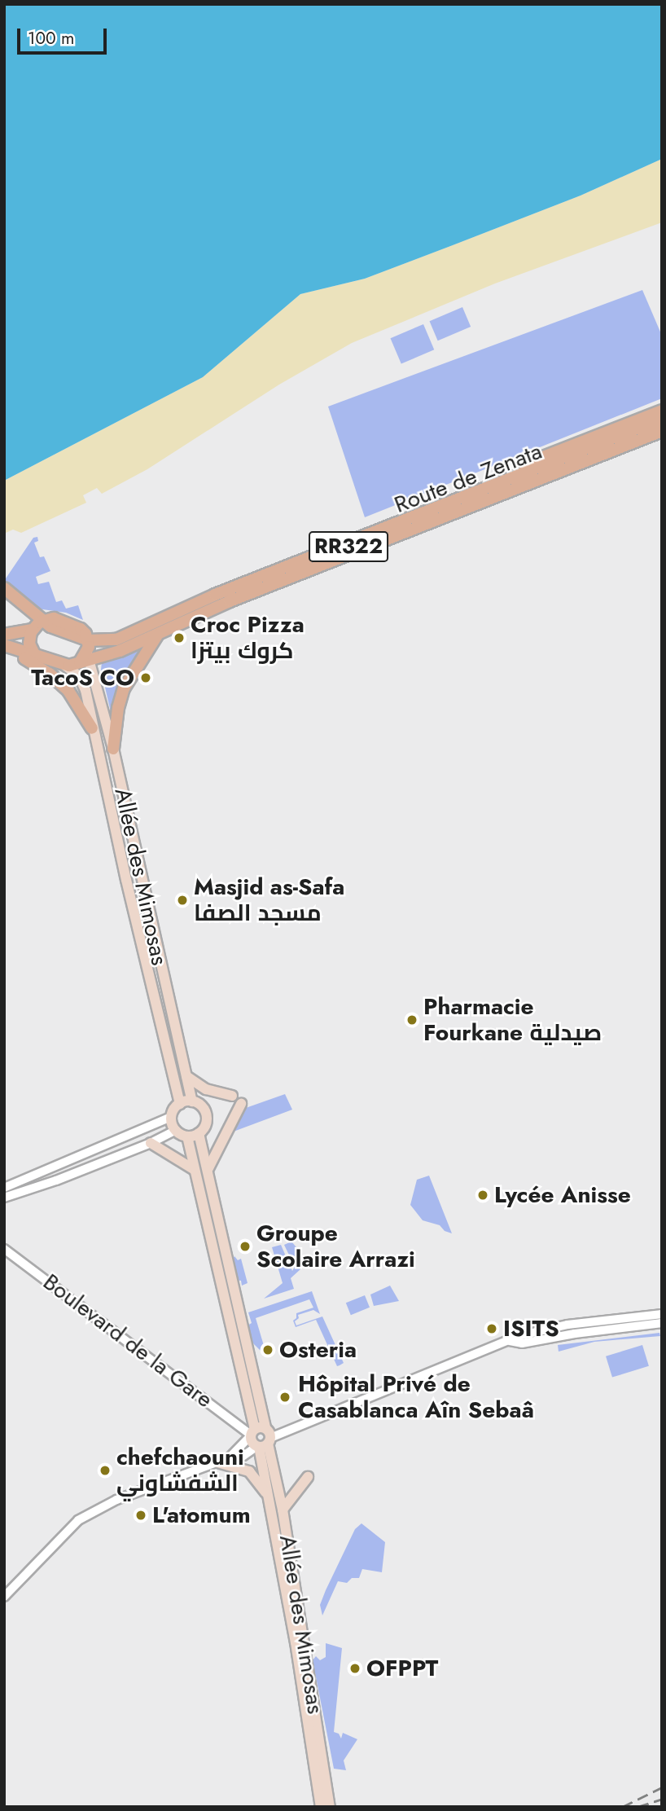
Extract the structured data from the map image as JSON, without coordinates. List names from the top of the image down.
{
  "streets": {
    "main road": ["Route de Zenata", "RR322", "Allée des Mimosas"],
    "street": ["Boulevard de la Gare"]
  },
  "crossings": [
    ["Route de Zenata", "RR322"],
    ["Route de Zenata", "Allée des Mimosas"],
    ["RR322", "Allée des Mimosas"],
    ["Allée des Mimosas", "Boulevard de la Gare"]
  ],
  "places": [
    "Croc Pizza كروك بيتزا",
    "TacoS CO",
    "Masjid as-Safa مسجد الصفا",
    "Pharmacie Fourkane صيدلية",
    "Lycée Anisse",
    "Groupe Scolaire Arrazi",
    "ISITS",
    "Osteria",
    "Hôpital Privé de Casablanca Aîn Sebaâ",
    "chefchaouni الشفشاوني",
    "L'atomum",
    "OFPPT"
  ],
  "scale_bar": "100 m"
}
